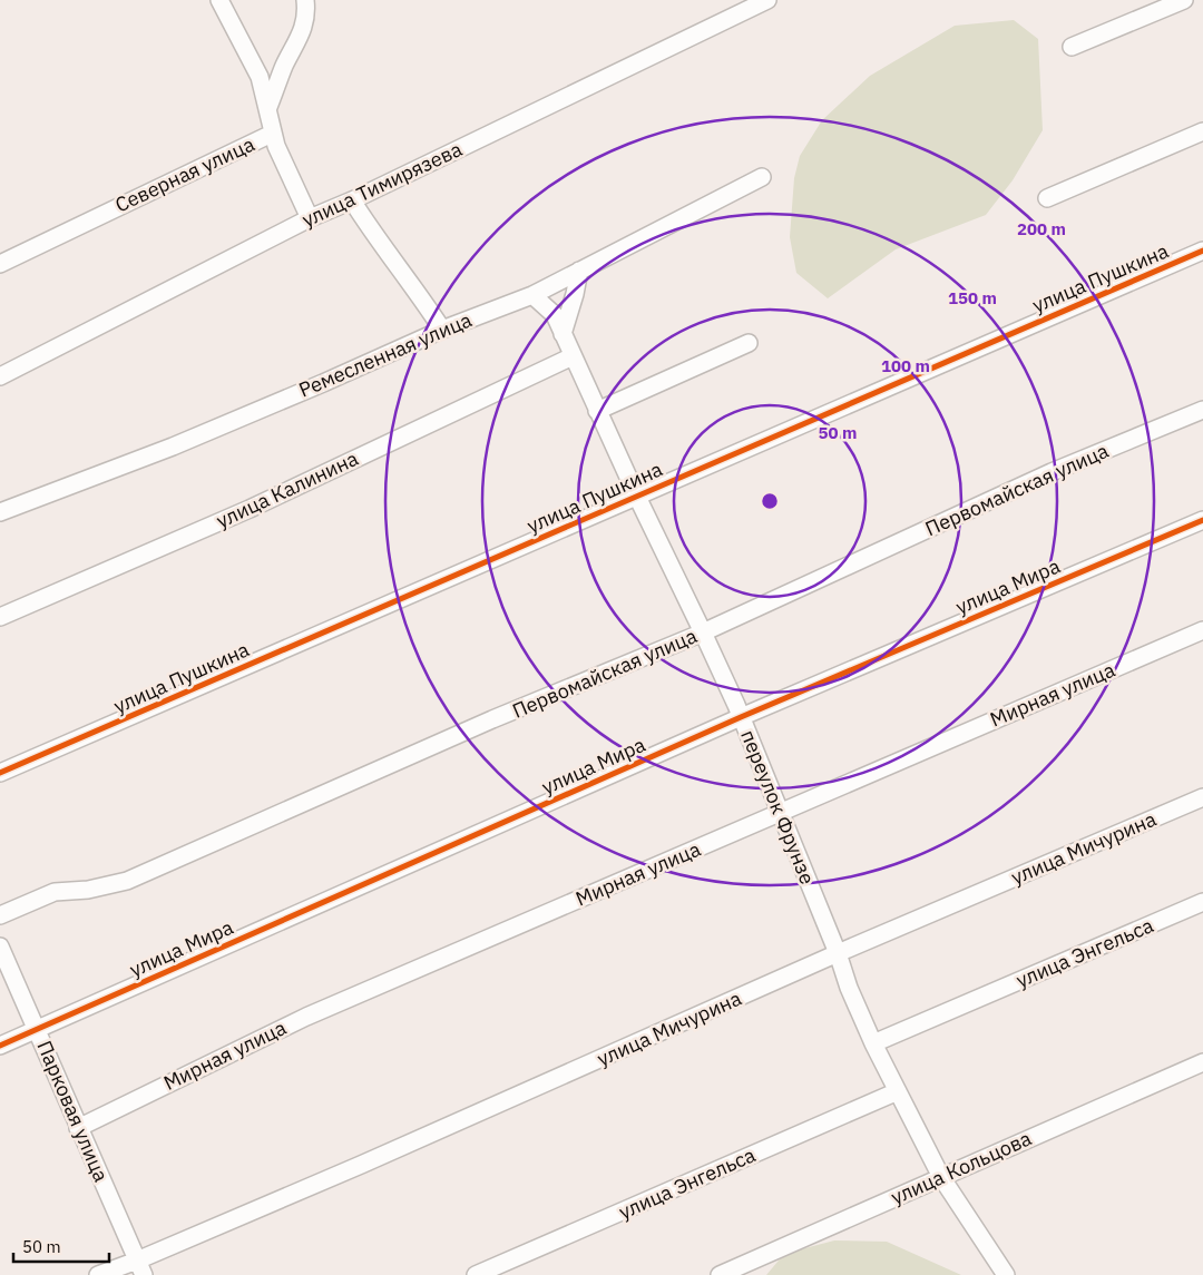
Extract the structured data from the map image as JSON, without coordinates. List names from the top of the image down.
{
  "streets": {
    "street": [
      "Северная улица",
      "улица Тимирязева",
      "улица Пушкина",
      "Ремесленная улица",
      "улица Калинина",
      "Первомайская улица",
      "улица Мира",
      "Мирная улица",
      "переулок Фрунзе",
      "улица Мичурина",
      "улица Энгельса",
      "Парковая улица",
      "улица Кольцова"
    ]
  },
  "crossings": [
    ["улица Пушкина", "переулок Фрунзе"],
    ["Ремесленная улица", "переулок Фрунзе"],
    ["улица Калинина", "переулок Фрунзе"],
    ["Первомайская улица", "переулок Фрунзе"],
    ["улица Мира", "переулок Фрунзе"],
    ["улица Мира", "Парковая улица"],
    ["Мирная улица", "переулок Фрунзе"],
    ["Мирная улица", "Парковая улица"],
    ["переулок Фрунзе", "улица Мичурина"],
    ["переулок Фрунзе", "улица Энгельса"],
    ["переулок Фрунзе", "улица Кольцова"],
    ["улица Мичурина", "Парковая улица"]
  ],
  "scale_bar": "50 m",
  "rings": [
    "200 m",
    "150 m",
    "100 m",
    "50 m"
  ]
}
